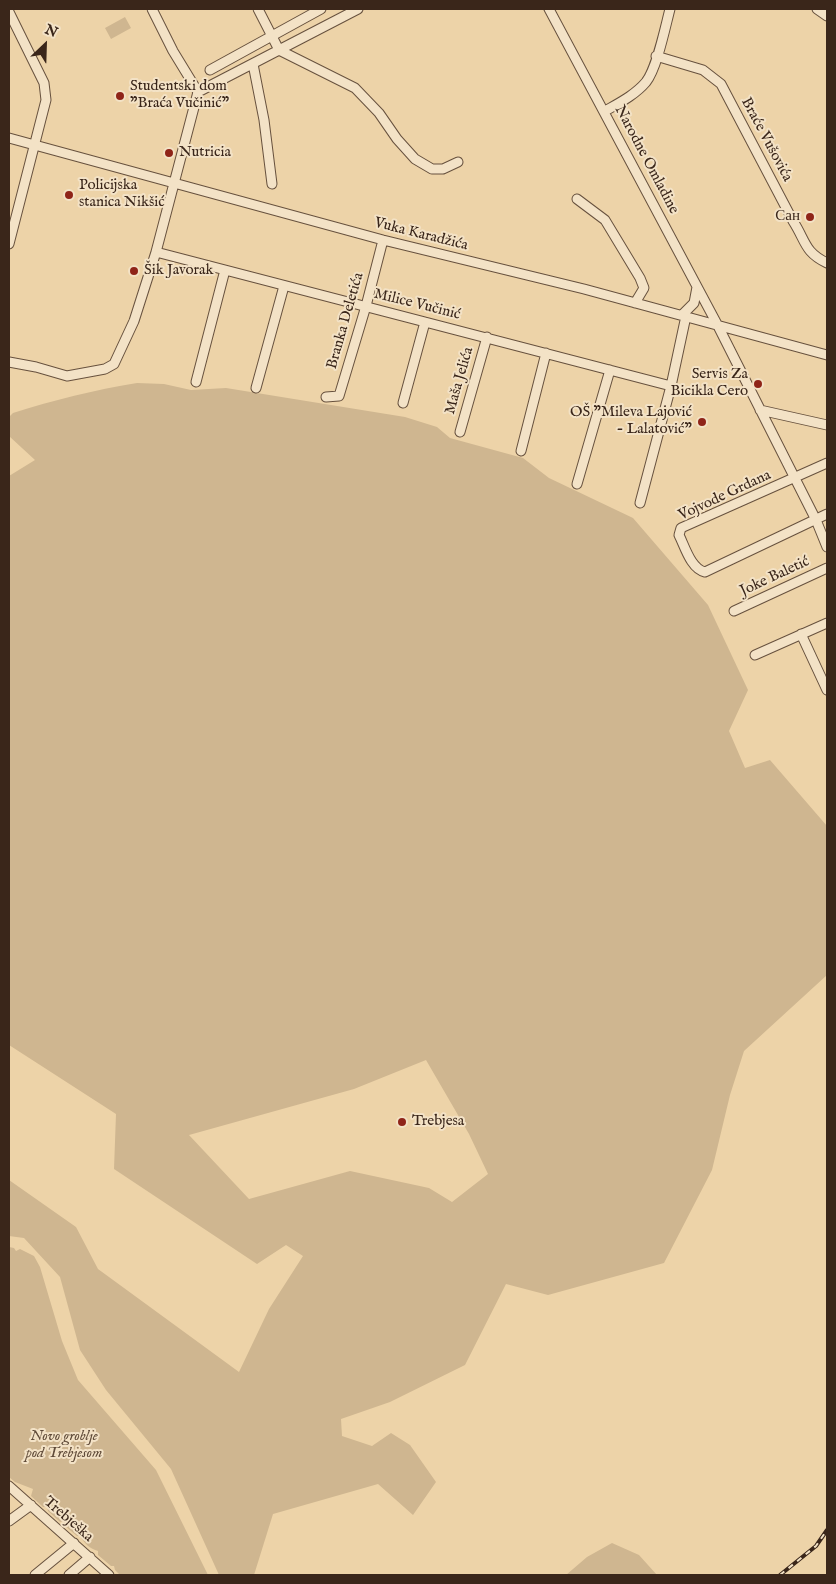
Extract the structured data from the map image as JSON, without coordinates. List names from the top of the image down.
{
  "streets": {
    "street": [
      "Braće Vušovića",
      "Narodne Omladine",
      "Vuka Karadžića",
      "Milice Vučinić",
      "Branka Deletića",
      "Maša Jelića",
      "Vojvode Grdana",
      "Joke Baletić",
      "Trebješka"
    ]
  },
  "crossings": [
    ["Narodne Omladine", "Vuka Karadžića"],
    ["Narodne Omladine", "Vojvode Grdana"],
    ["Vuka Karadžića", "Branka Deletića"],
    ["Milice Vučinić", "Branka Deletića"],
    ["Milice Vučinić", "Maša Jelića"]
  ],
  "parks": ["Novo groblje pod Trebjesom"],
  "places": [
    "Studentski dom \"Braća Vučinić\"",
    "Nutricia",
    "Policijska stanica Nikšić",
    "Сан",
    "Šik Javorak",
    "Servis Za Bicikla Cero",
    "OŠ \"Mileva Lajović - Lalatović\"",
    "Trebjesa"
  ],
  "north": "top right"
}
